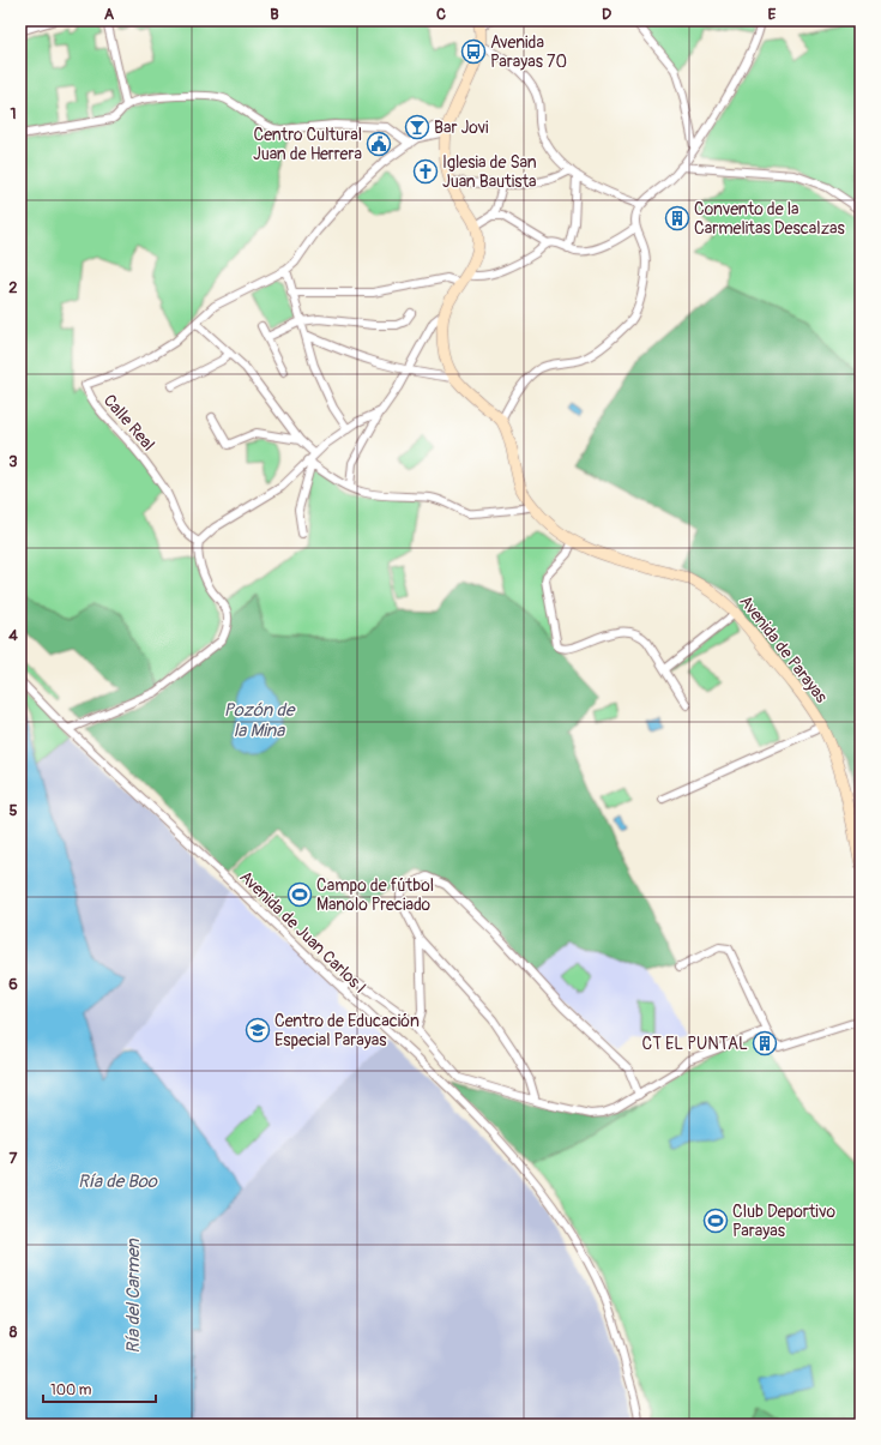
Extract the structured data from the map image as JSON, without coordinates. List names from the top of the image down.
{
  "streets": {
    "street": ["Calle Real", "Avenida de Parayas", "Avenida de Juan Carlos I"]
  },
  "water": ["Pozón de la Mina", "Ría de Boo", "Ría del Carmen"],
  "places": {
    "bus stop": ["Avenida Parayas 70"],
    "bar": ["Bar Jovi"],
    "public building": ["Centro Cultural Juan de Herrera"],
    "church": ["Iglesia de San Juan Bautista"],
    "building": ["Convento de la Carmelitas Descalzas", "CT EL PUNTAL"],
    "sports": ["Campo de fútbol Manolo Preciado", "Club Deportivo Parayas"],
    "school or university": ["Centro de Educación Especial Parayas"]
  },
  "scale_bar": "100 m",
  "grid": {
    "columns": [
      "A",
      "B",
      "C",
      "D",
      "E"
    ],
    "rows": [
      "1",
      "2",
      "3",
      "4",
      "5",
      "6",
      "7",
      "8"
    ]
  }
}
